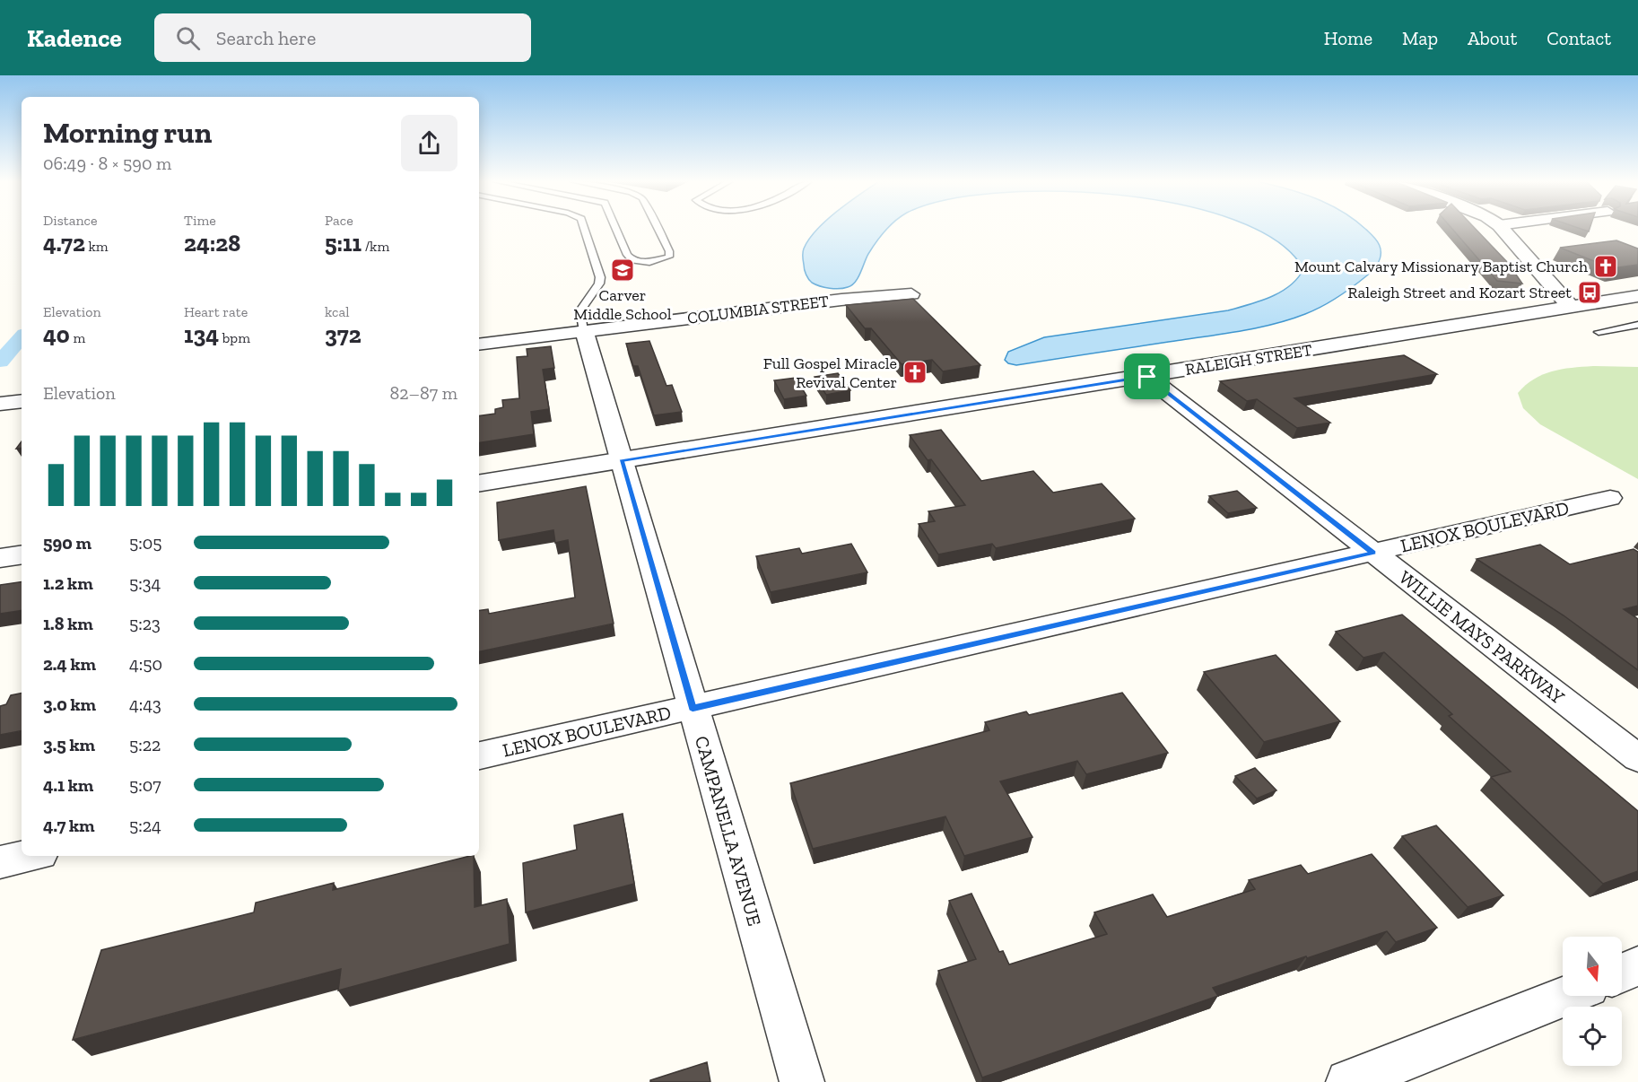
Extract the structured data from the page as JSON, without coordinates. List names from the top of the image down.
{
  "streets": {
    "street": [
      "COLUMBIA STREET",
      "RALEIGH STREET",
      "LENOX BOULEVARD",
      "WILLIE MAYS PARKWAY",
      "CAMPANELLA AVENUE"
    ]
  },
  "crossings": [
    ["COLUMBIA STREET", "CAMPANELLA AVENUE"],
    ["RALEIGH STREET", "WILLIE MAYS PARKWAY"],
    ["RALEIGH STREET", "CAMPANELLA AVENUE"],
    ["LENOX BOULEVARD", "WILLIE MAYS PARKWAY"],
    ["LENOX BOULEVARD", "CAMPANELLA AVENUE"]
  ],
  "places": {
    "church": ["Mount Calvary Missionary Baptist Church", "Full Gospel Miracle Revival Center"],
    "school or university": ["Carver Middle School"],
    "bus stop": ["Raleigh Street and Kozart Street"]
  },
  "north": "bottom",
  "page": {
    "header": "Kadence",
    "search": "Search here",
    "nav": [
      "Home",
      "Map",
      "About",
      "Contact"
    ],
    "heading": ["Morning run", "06:49 · 8 × 590 m"],
    "stats": [
      ["Distance", "4.72 km"],
      ["Time", "24:28"],
      ["Pace", "5:11 /km"],
      ["Elevation", "40 m"],
      ["Heart rate", "134 bpm"],
      ["kcal", "372"]
    ],
    "chart": ["Elevation", "82–87 m"],
    "list": [
      {
        "name": "590 m",
        "note": "5:05"
      },
      {
        "name": "1.2 km",
        "note": "5:34"
      },
      {
        "name": "1.8 km",
        "note": "5:23"
      },
      {
        "name": "2.4 km",
        "note": "4:50"
      },
      {
        "name": "3.0 km",
        "note": "4:43"
      },
      {
        "name": "3.5 km",
        "note": "5:22"
      },
      {
        "name": "4.1 km",
        "note": "5:07"
      },
      {
        "name": "4.7 km",
        "note": "5:24"
      }
    ]
  }
}
